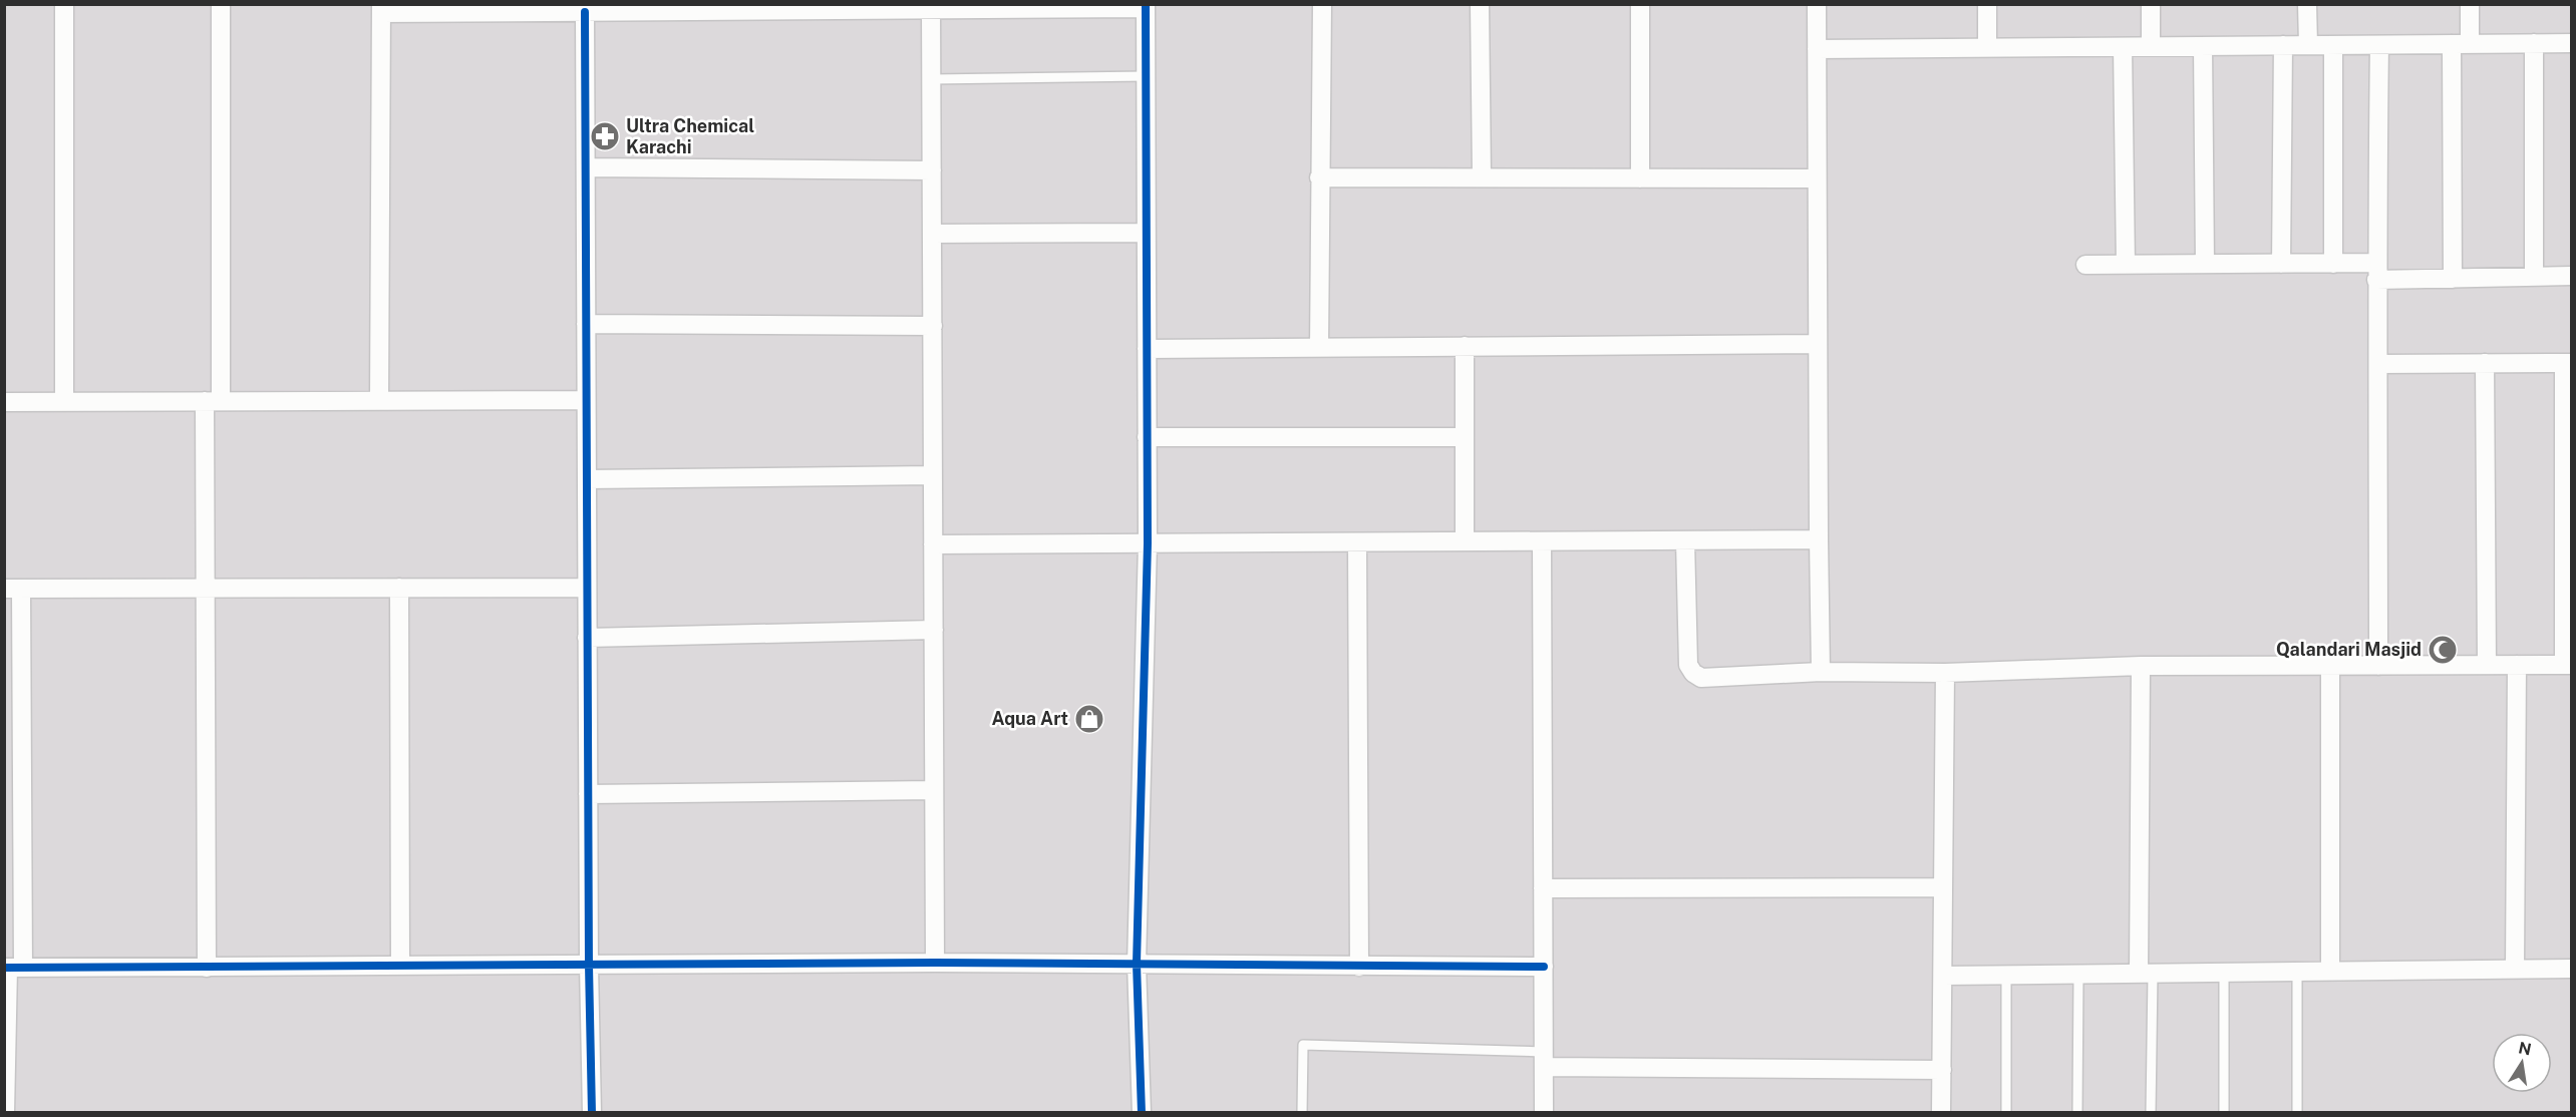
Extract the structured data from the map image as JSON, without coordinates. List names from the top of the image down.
{
  "places": {
    "pharmacy": ["Ultra Chemical Karachi"],
    "mosque": ["Qalandari Masjid"],
    "shop": ["Aqua Art"]
  },
  "north": "top"
}
